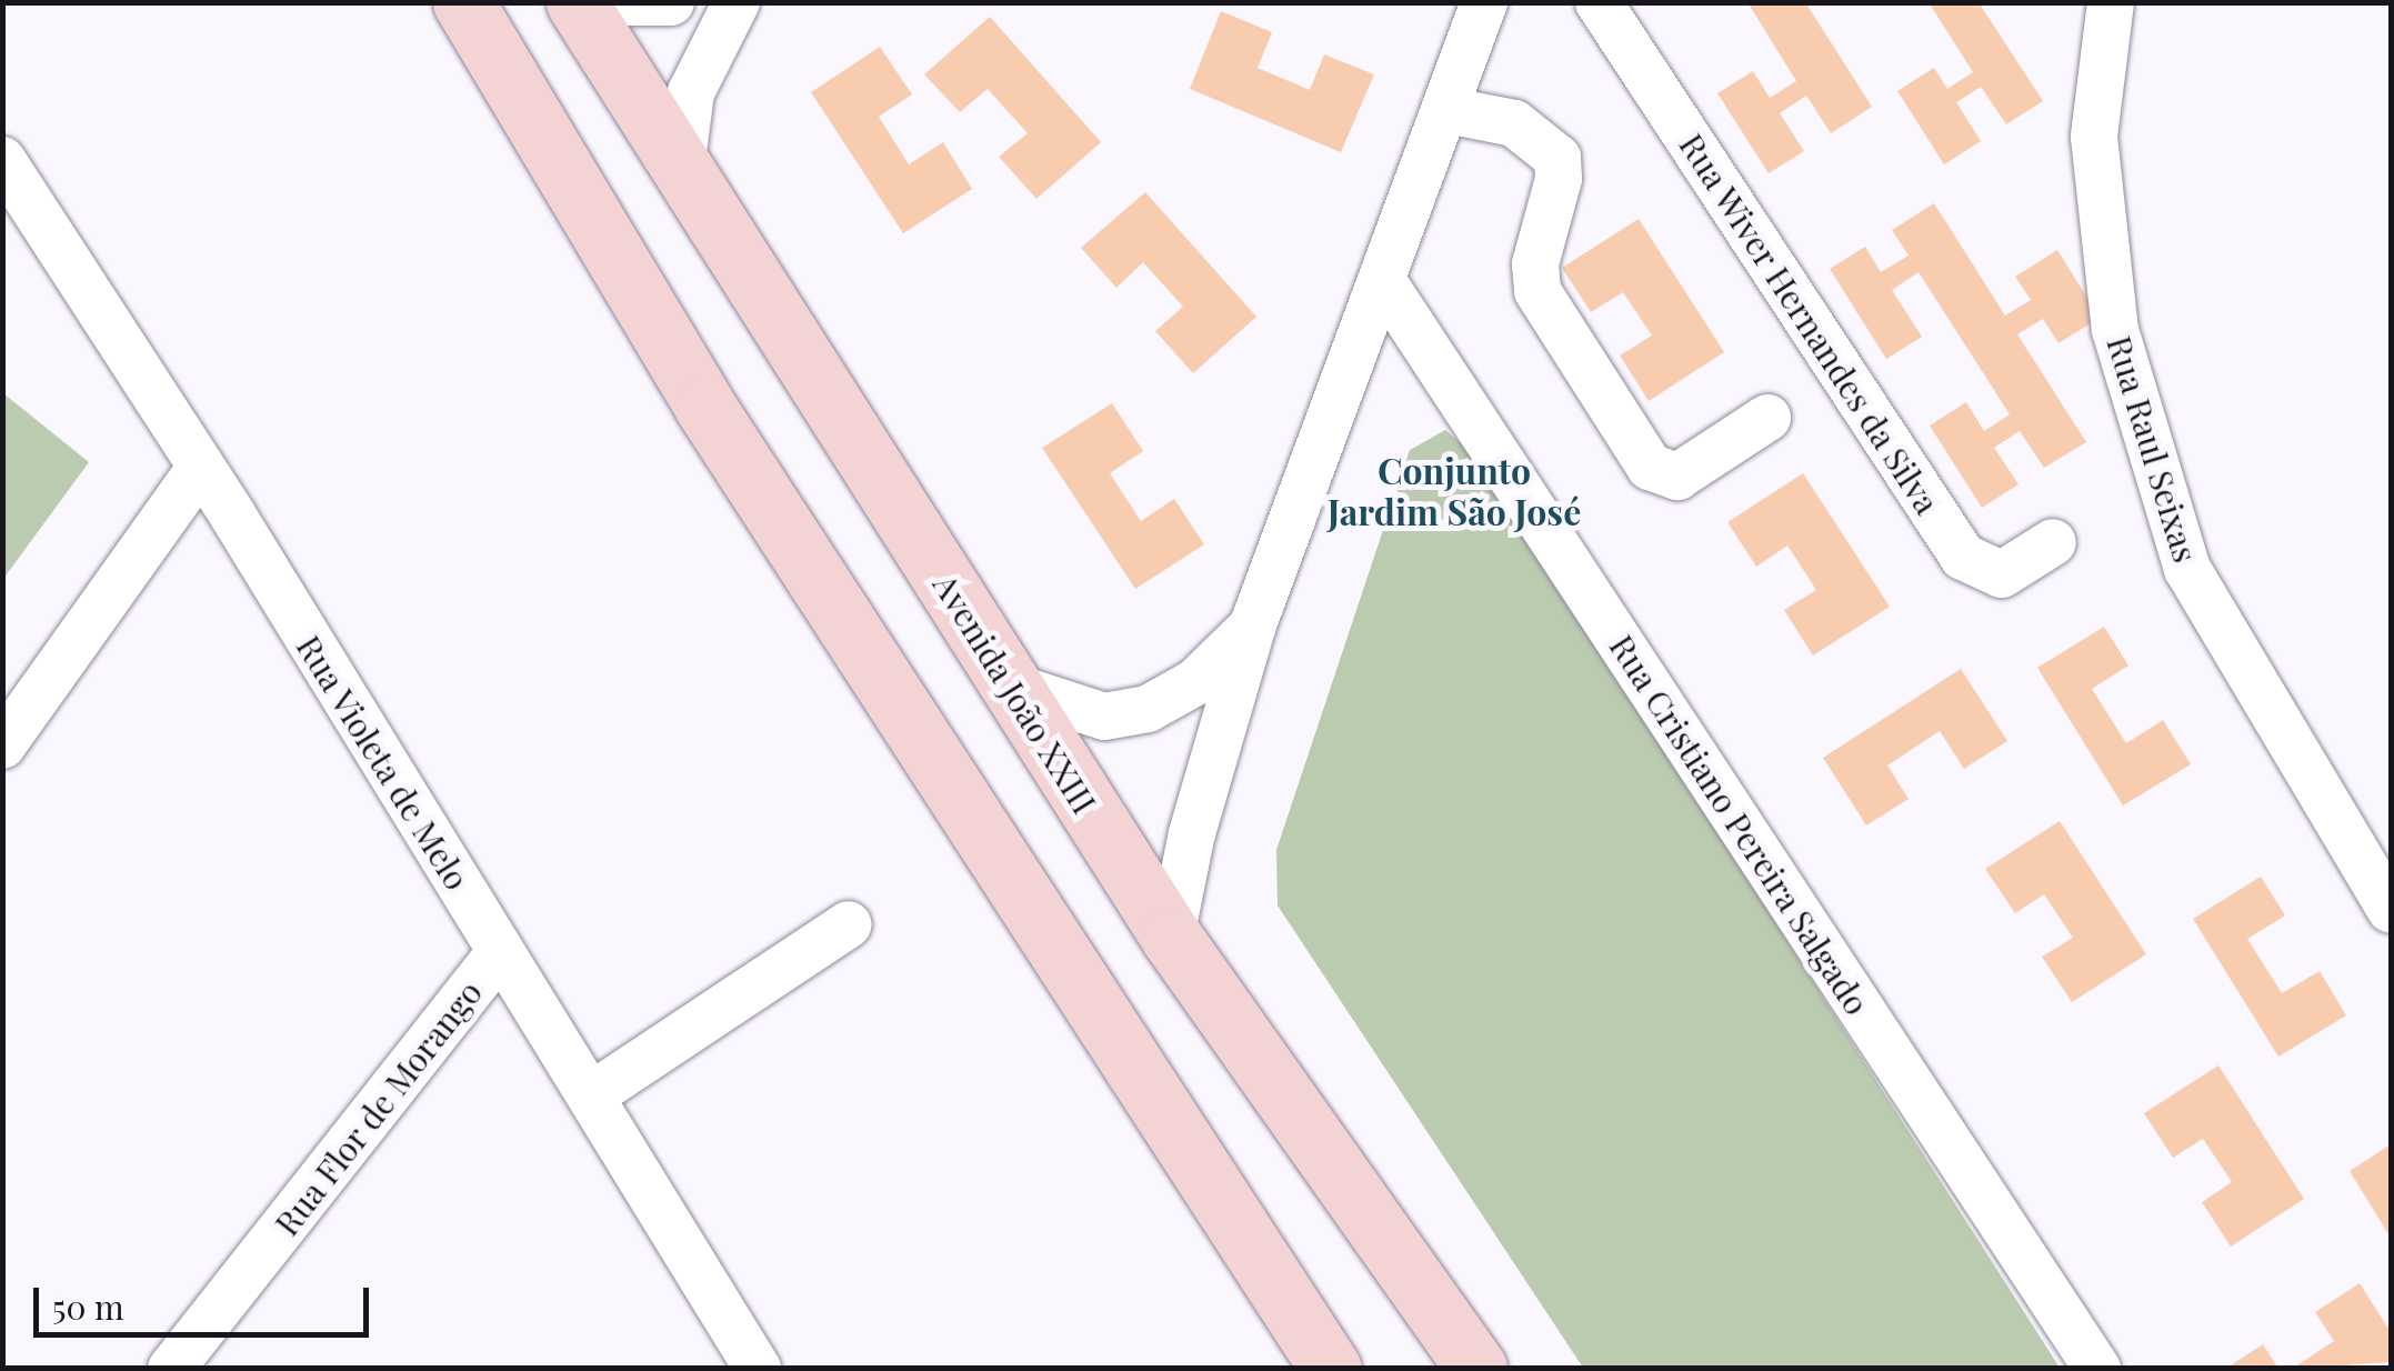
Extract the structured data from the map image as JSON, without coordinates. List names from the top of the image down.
{
  "streets": {
    "main road": ["Avenida João XXIII"],
    "street": [
      "Rua Wiver Hernandes da Silva",
      "Rua Raul Seixas",
      "Rua Violeta de Melo",
      "Rua Cristiano Pereira Salgado",
      "Rua Flor de Morango"
    ]
  },
  "crossings": [
    ["Rua Violeta de Melo", "Rua Flor de Morango"]
  ],
  "districts": ["Conjunto Jardim São José"],
  "scale_bar": "50 m"
}
